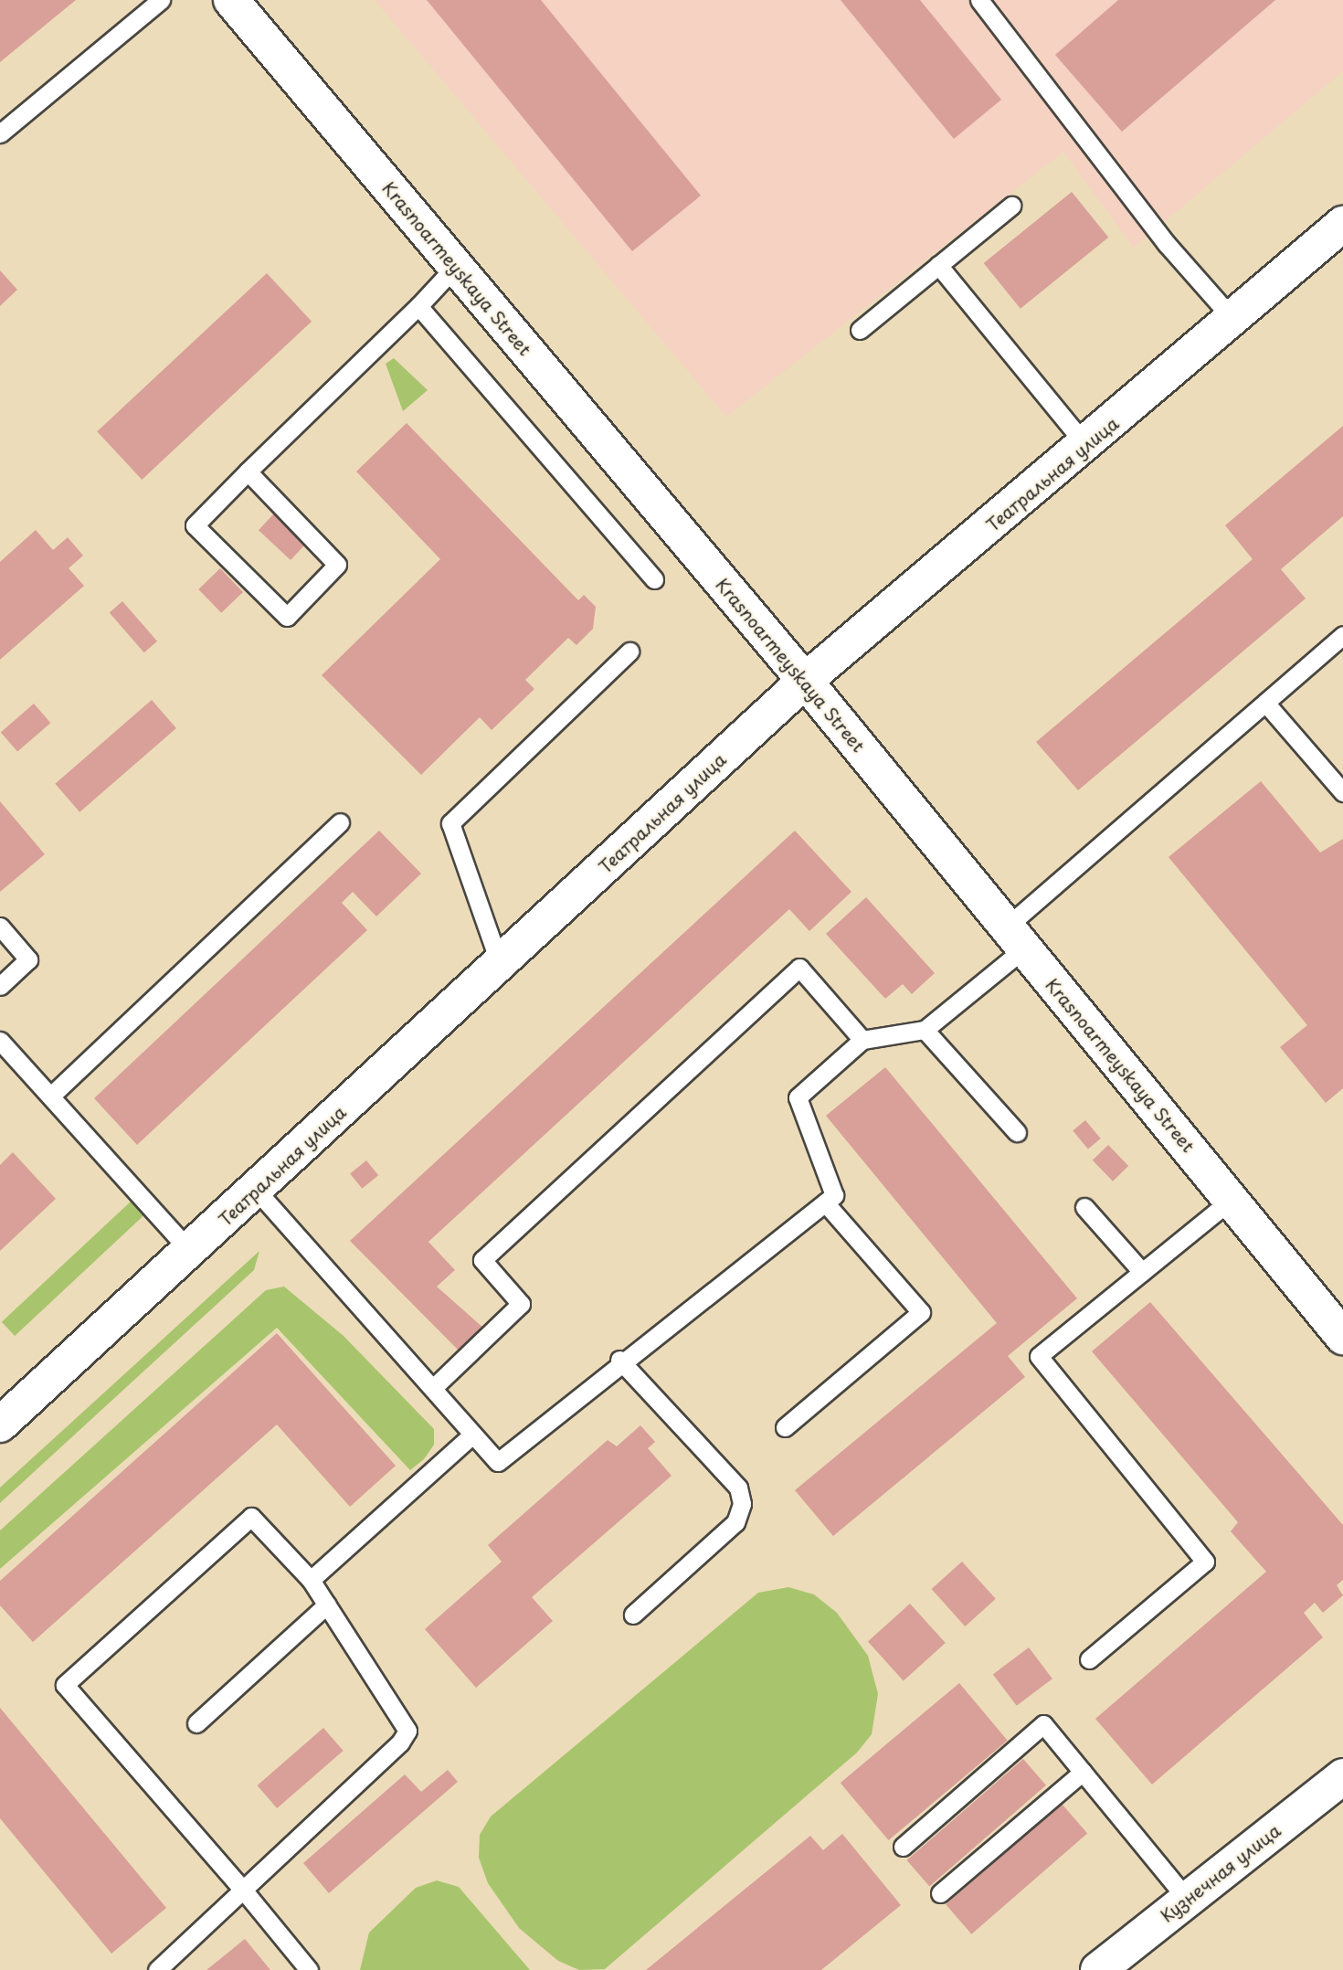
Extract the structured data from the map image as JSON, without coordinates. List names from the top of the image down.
{
  "streets": {
    "street": ["Krasnoarmeyskaya Street", "Театральная улица", "Кузнечная улица"]
  },
  "crossings": [
    ["Krasnoarmeyskaya Street", "Театральная улица"]
  ]
}
